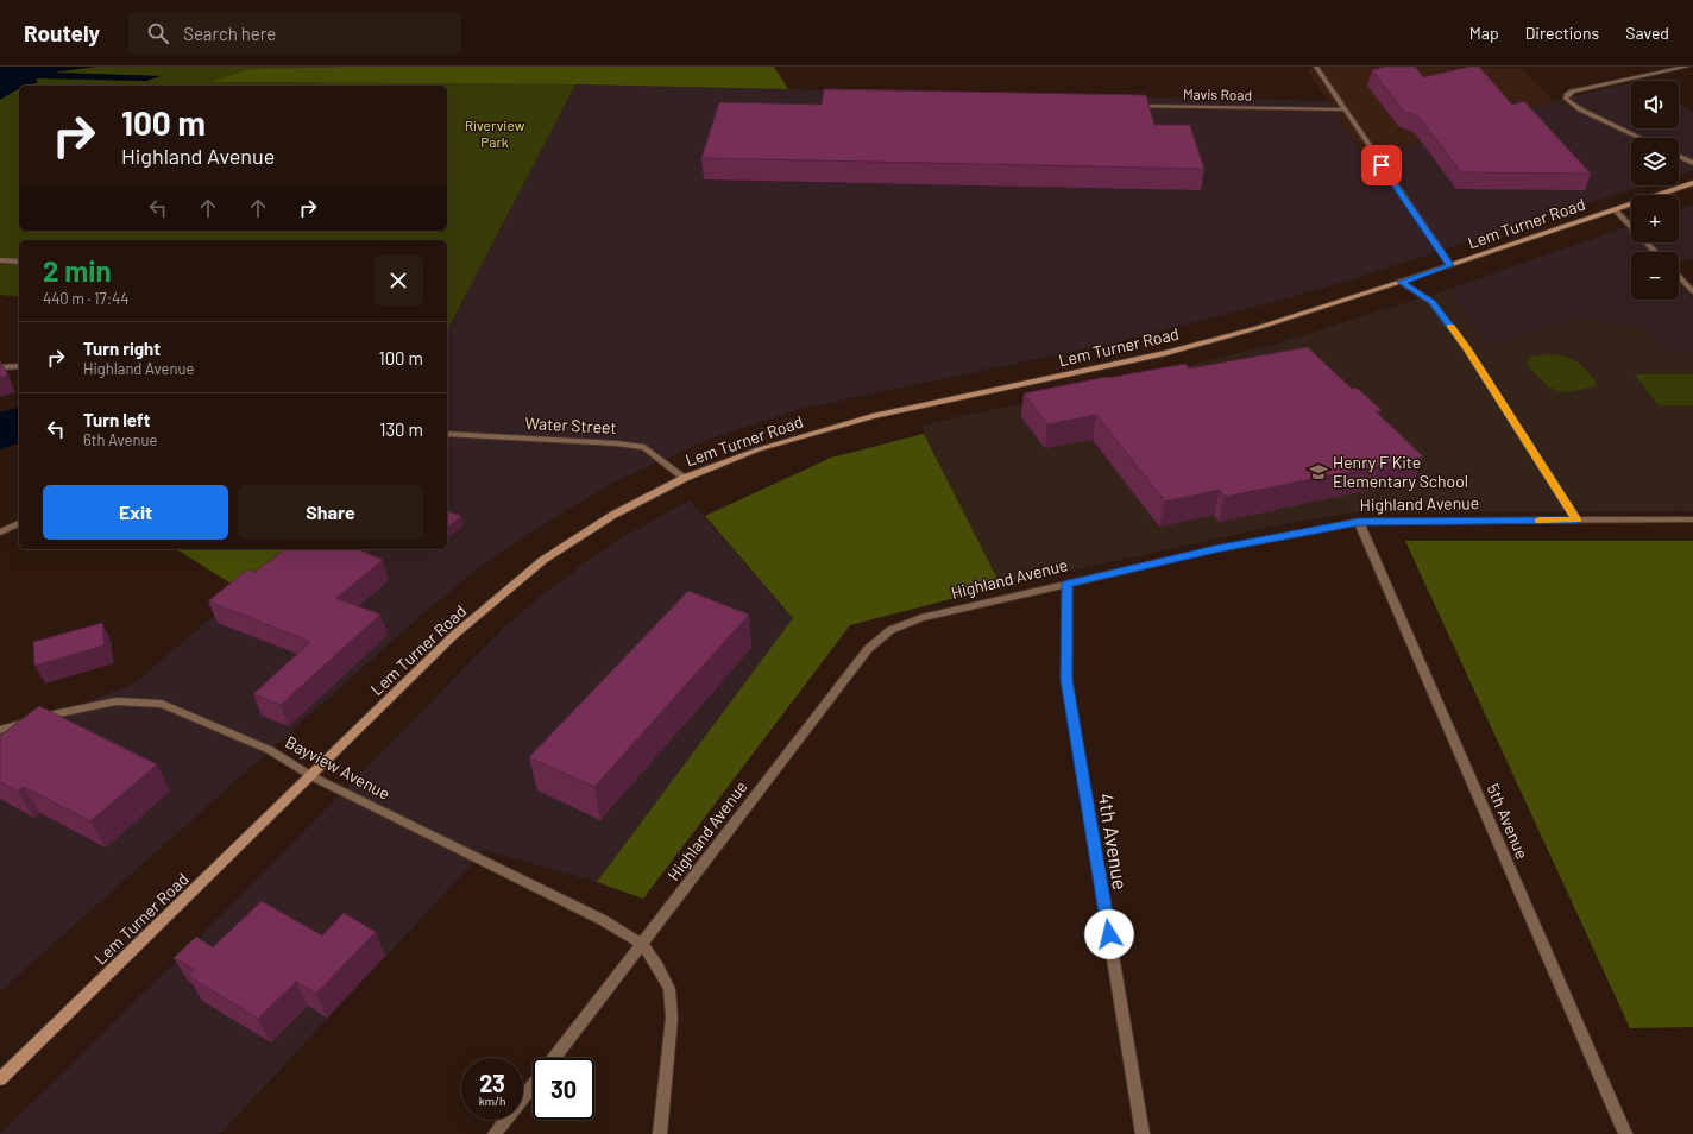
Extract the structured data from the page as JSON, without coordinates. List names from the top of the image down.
{
  "streets": {
    "main road": ["Lem Turner Road"],
    "street": [
      "Mavis Road",
      "Water Street",
      "Highland Avenue",
      "Bayview Avenue",
      "5th Avenue",
      "4th Avenue"
    ]
  },
  "crossings": [
    ["Lem Turner Road", "Water Street"],
    ["Lem Turner Road", "Bayview Avenue"],
    ["Highland Avenue", "Bayview Avenue"],
    ["Highland Avenue", "5th Avenue"],
    ["Highland Avenue", "4th Avenue"]
  ],
  "parks": ["Riverview Park"],
  "places": {
    "school or university": ["Henry F Kite Elementary School"]
  },
  "page": {
    "header": "Routely",
    "search": "Search here",
    "nav": ["Map", "Directions", "Saved"],
    "map_buttons": ["+", "−"],
    "turn": ["100 m", "Highland Avenue"],
    "heading": ["2 min", "440 m · 17:44"],
    "list": [
      {
        "name": "Turn right",
        "note": "Highland Avenue",
        "value": "100 m"
      },
      {
        "name": "Turn left",
        "note": "6th Avenue",
        "value": "130 m"
      }
    ],
    "buttons": ["Exit", "Share"],
    "speed": "23 km/h",
    "limit": "30"
  }
}
